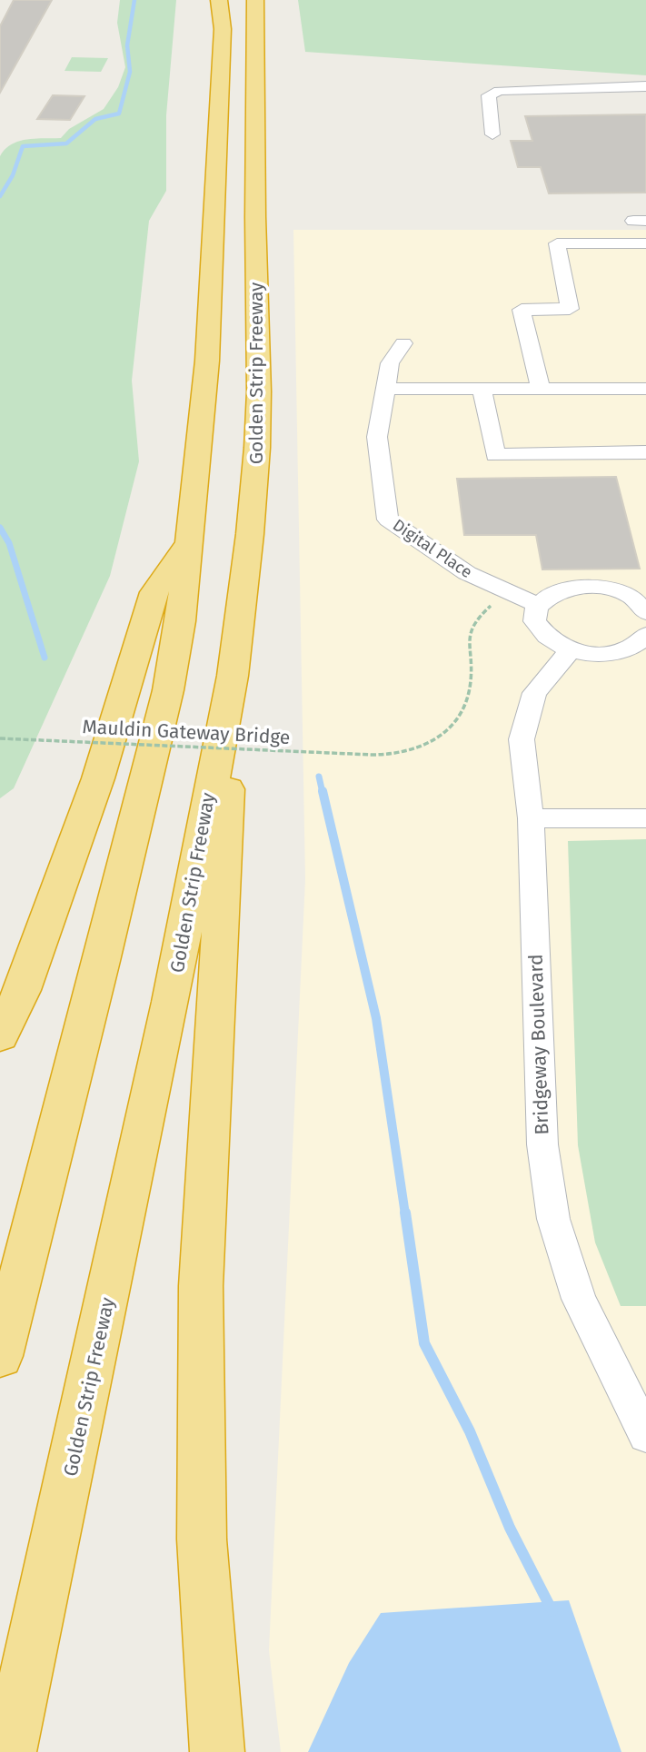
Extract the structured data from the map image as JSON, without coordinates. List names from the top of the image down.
{
  "streets": {
    "highway": ["Golden Strip Freeway"],
    "street": ["Digital Place", "Bridgeway Boulevard"],
    "path": ["Mauldin Gateway Bridge"]
  },
  "crossings": [
    ["Digital Place", "Mauldin Gateway Bridge"]
  ]
}
